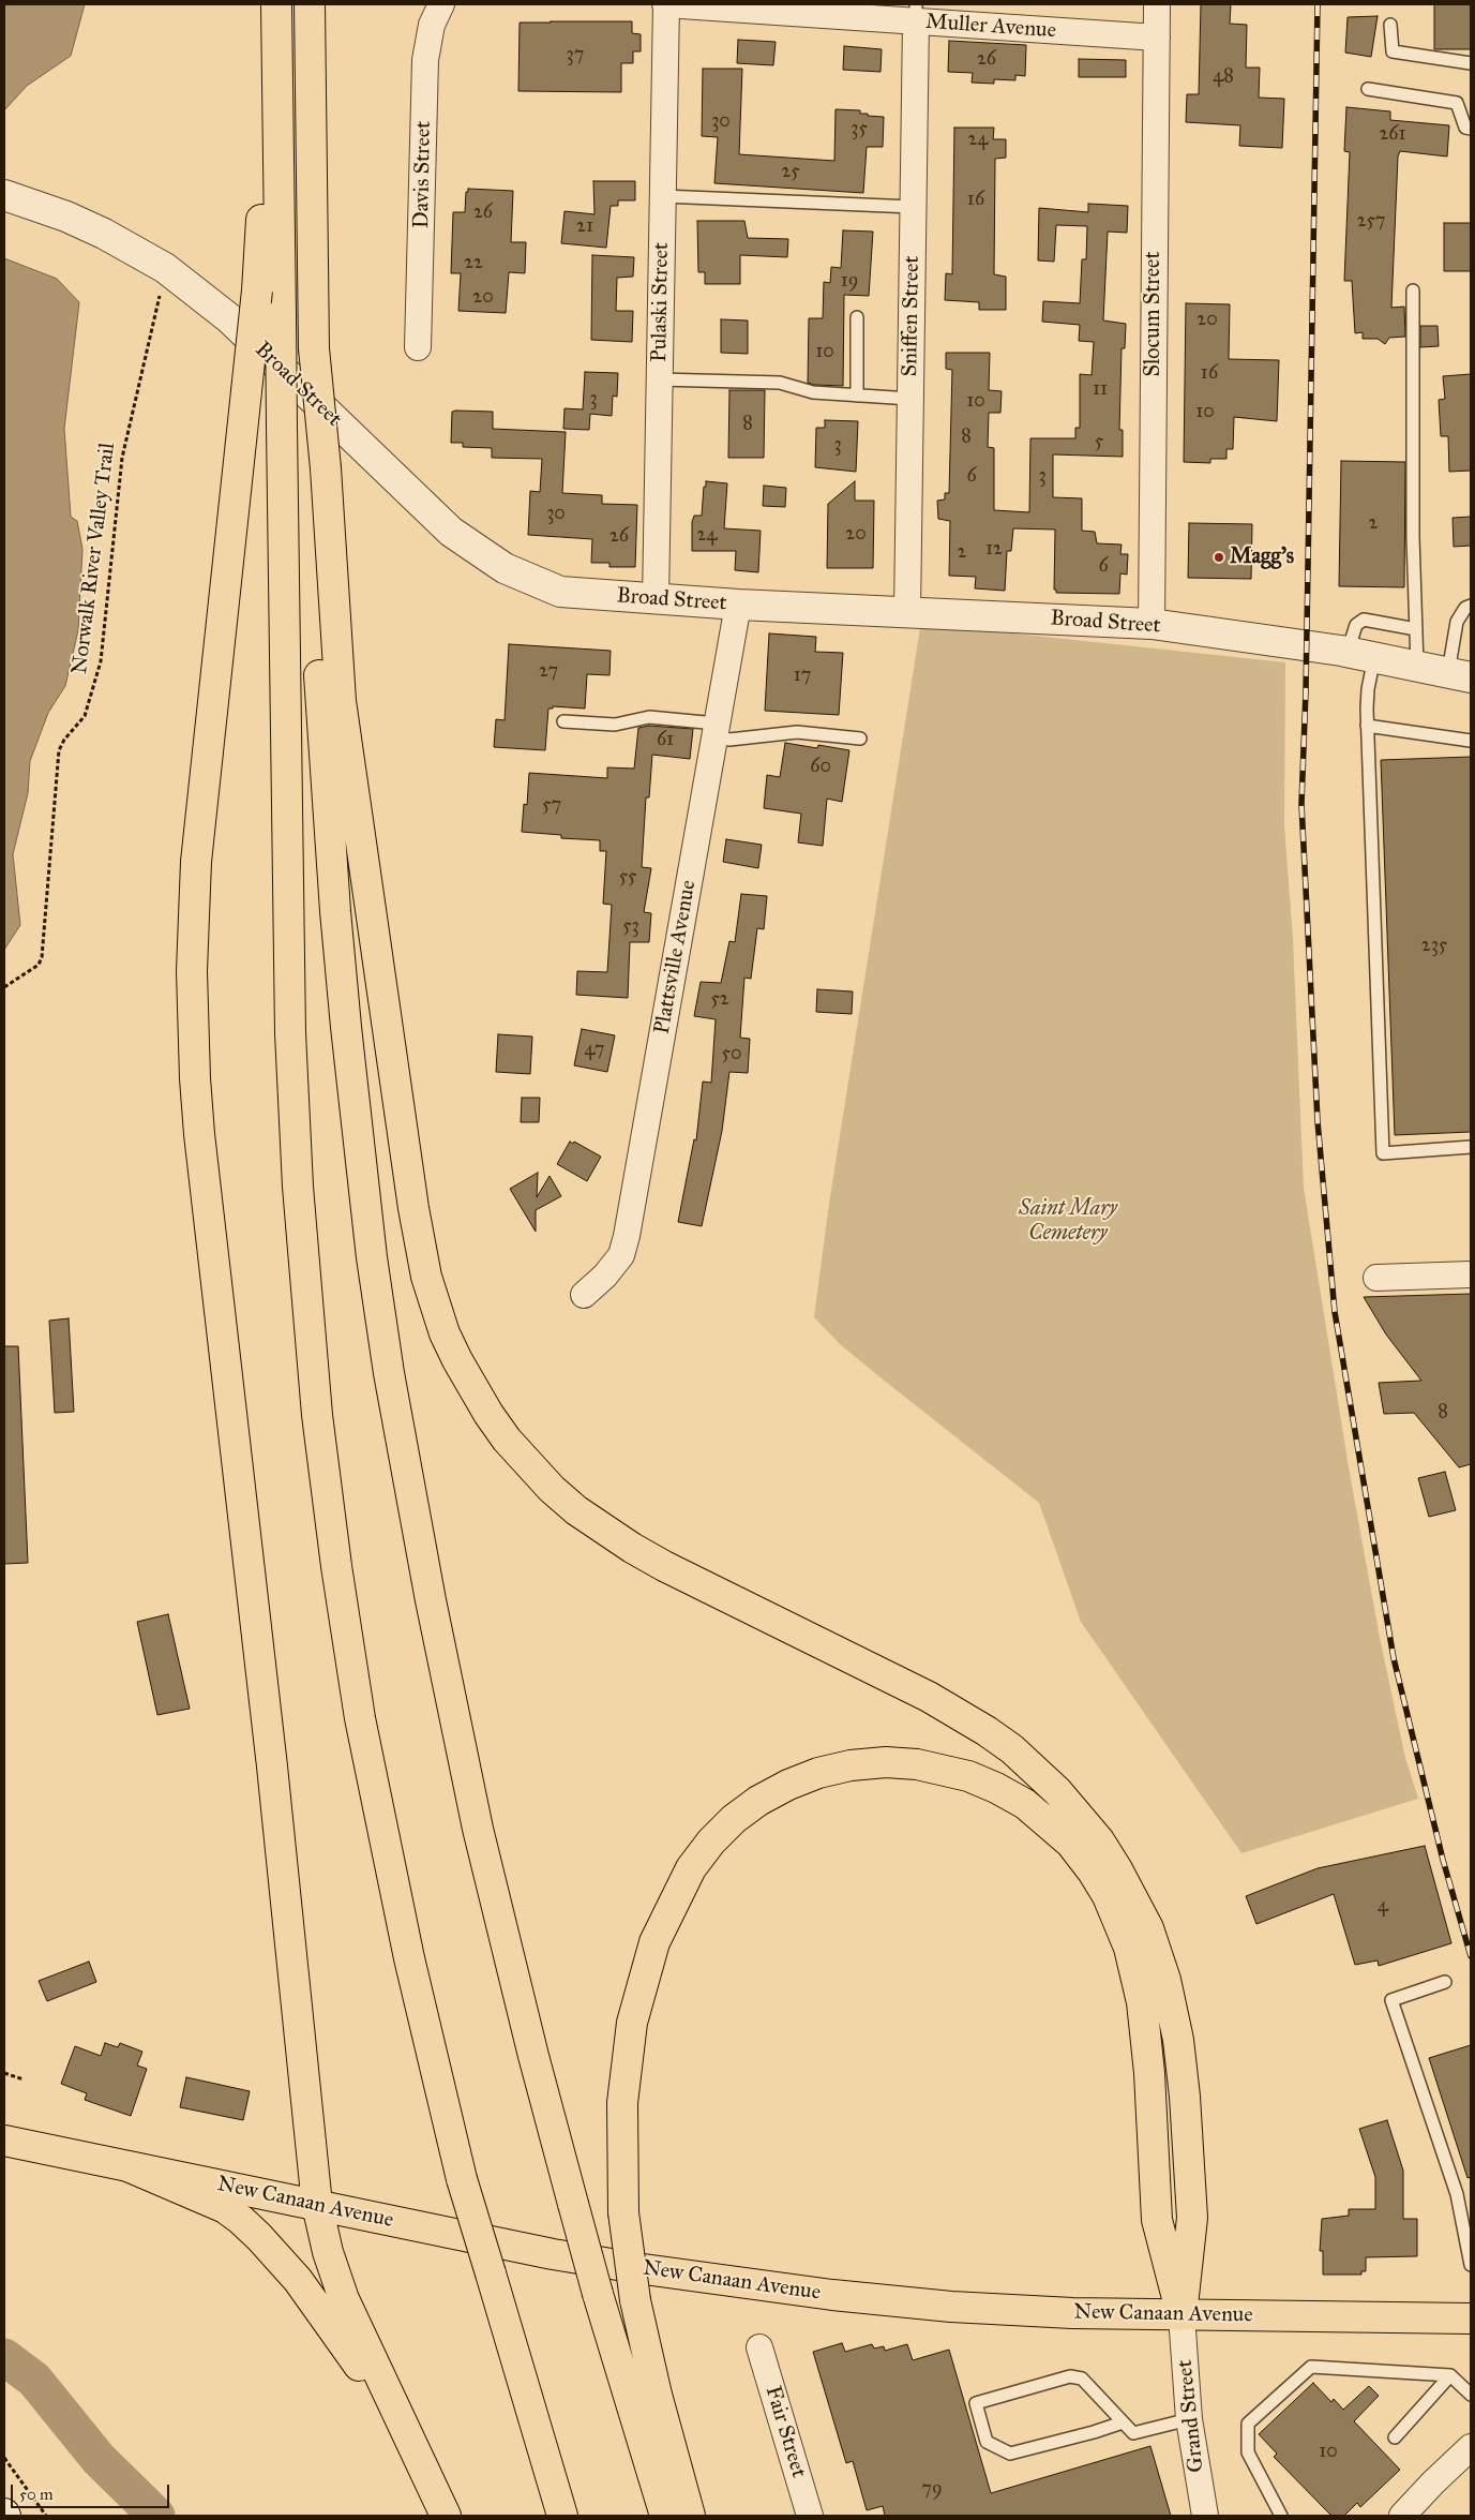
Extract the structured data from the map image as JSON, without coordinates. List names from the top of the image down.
{
  "streets": {
    "main road": ["New Canaan Avenue"],
    "street": [
      "Muller Avenue",
      "Davis Street",
      "Pulaski Street",
      "Slocum Street",
      "Sniffen Street",
      "Broad Street",
      "Plattsville Avenue",
      "Grand Street",
      "Fair Street"
    ],
    "path": ["Norwalk River Valley Trail"]
  },
  "crossings": [
    ["Muller Avenue", "Pulaski Street"],
    ["Muller Avenue", "Slocum Street"],
    ["Muller Avenue", "Sniffen Street"],
    ["Pulaski Street", "Broad Street"],
    ["Slocum Street", "Broad Street"],
    ["Sniffen Street", "Broad Street"],
    ["Broad Street", "Norwalk River Valley Trail"],
    ["Broad Street", "Plattsville Avenue"],
    ["New Canaan Avenue", "Grand Street"]
  ],
  "parks": ["Saint Mary Cemetery"],
  "places": ["Magg's"],
  "house_numbers": [
    "37",
    "26",
    "48",
    "30",
    "35",
    "261",
    "24",
    "25",
    "16",
    "26",
    "257",
    "21",
    "22",
    "19",
    "20",
    "20",
    "10",
    "16",
    "11",
    "3",
    "10",
    "10",
    "8",
    "8",
    "5",
    "3",
    "6",
    "3",
    "30",
    "2",
    "20",
    "24",
    "26",
    "12",
    "2",
    "6",
    "27",
    "17",
    "61",
    "60",
    "57",
    "55",
    "53",
    "235",
    "52",
    "47",
    "50",
    "8",
    "4",
    "10",
    "79"
  ],
  "scale_bar": "50 m"
}
